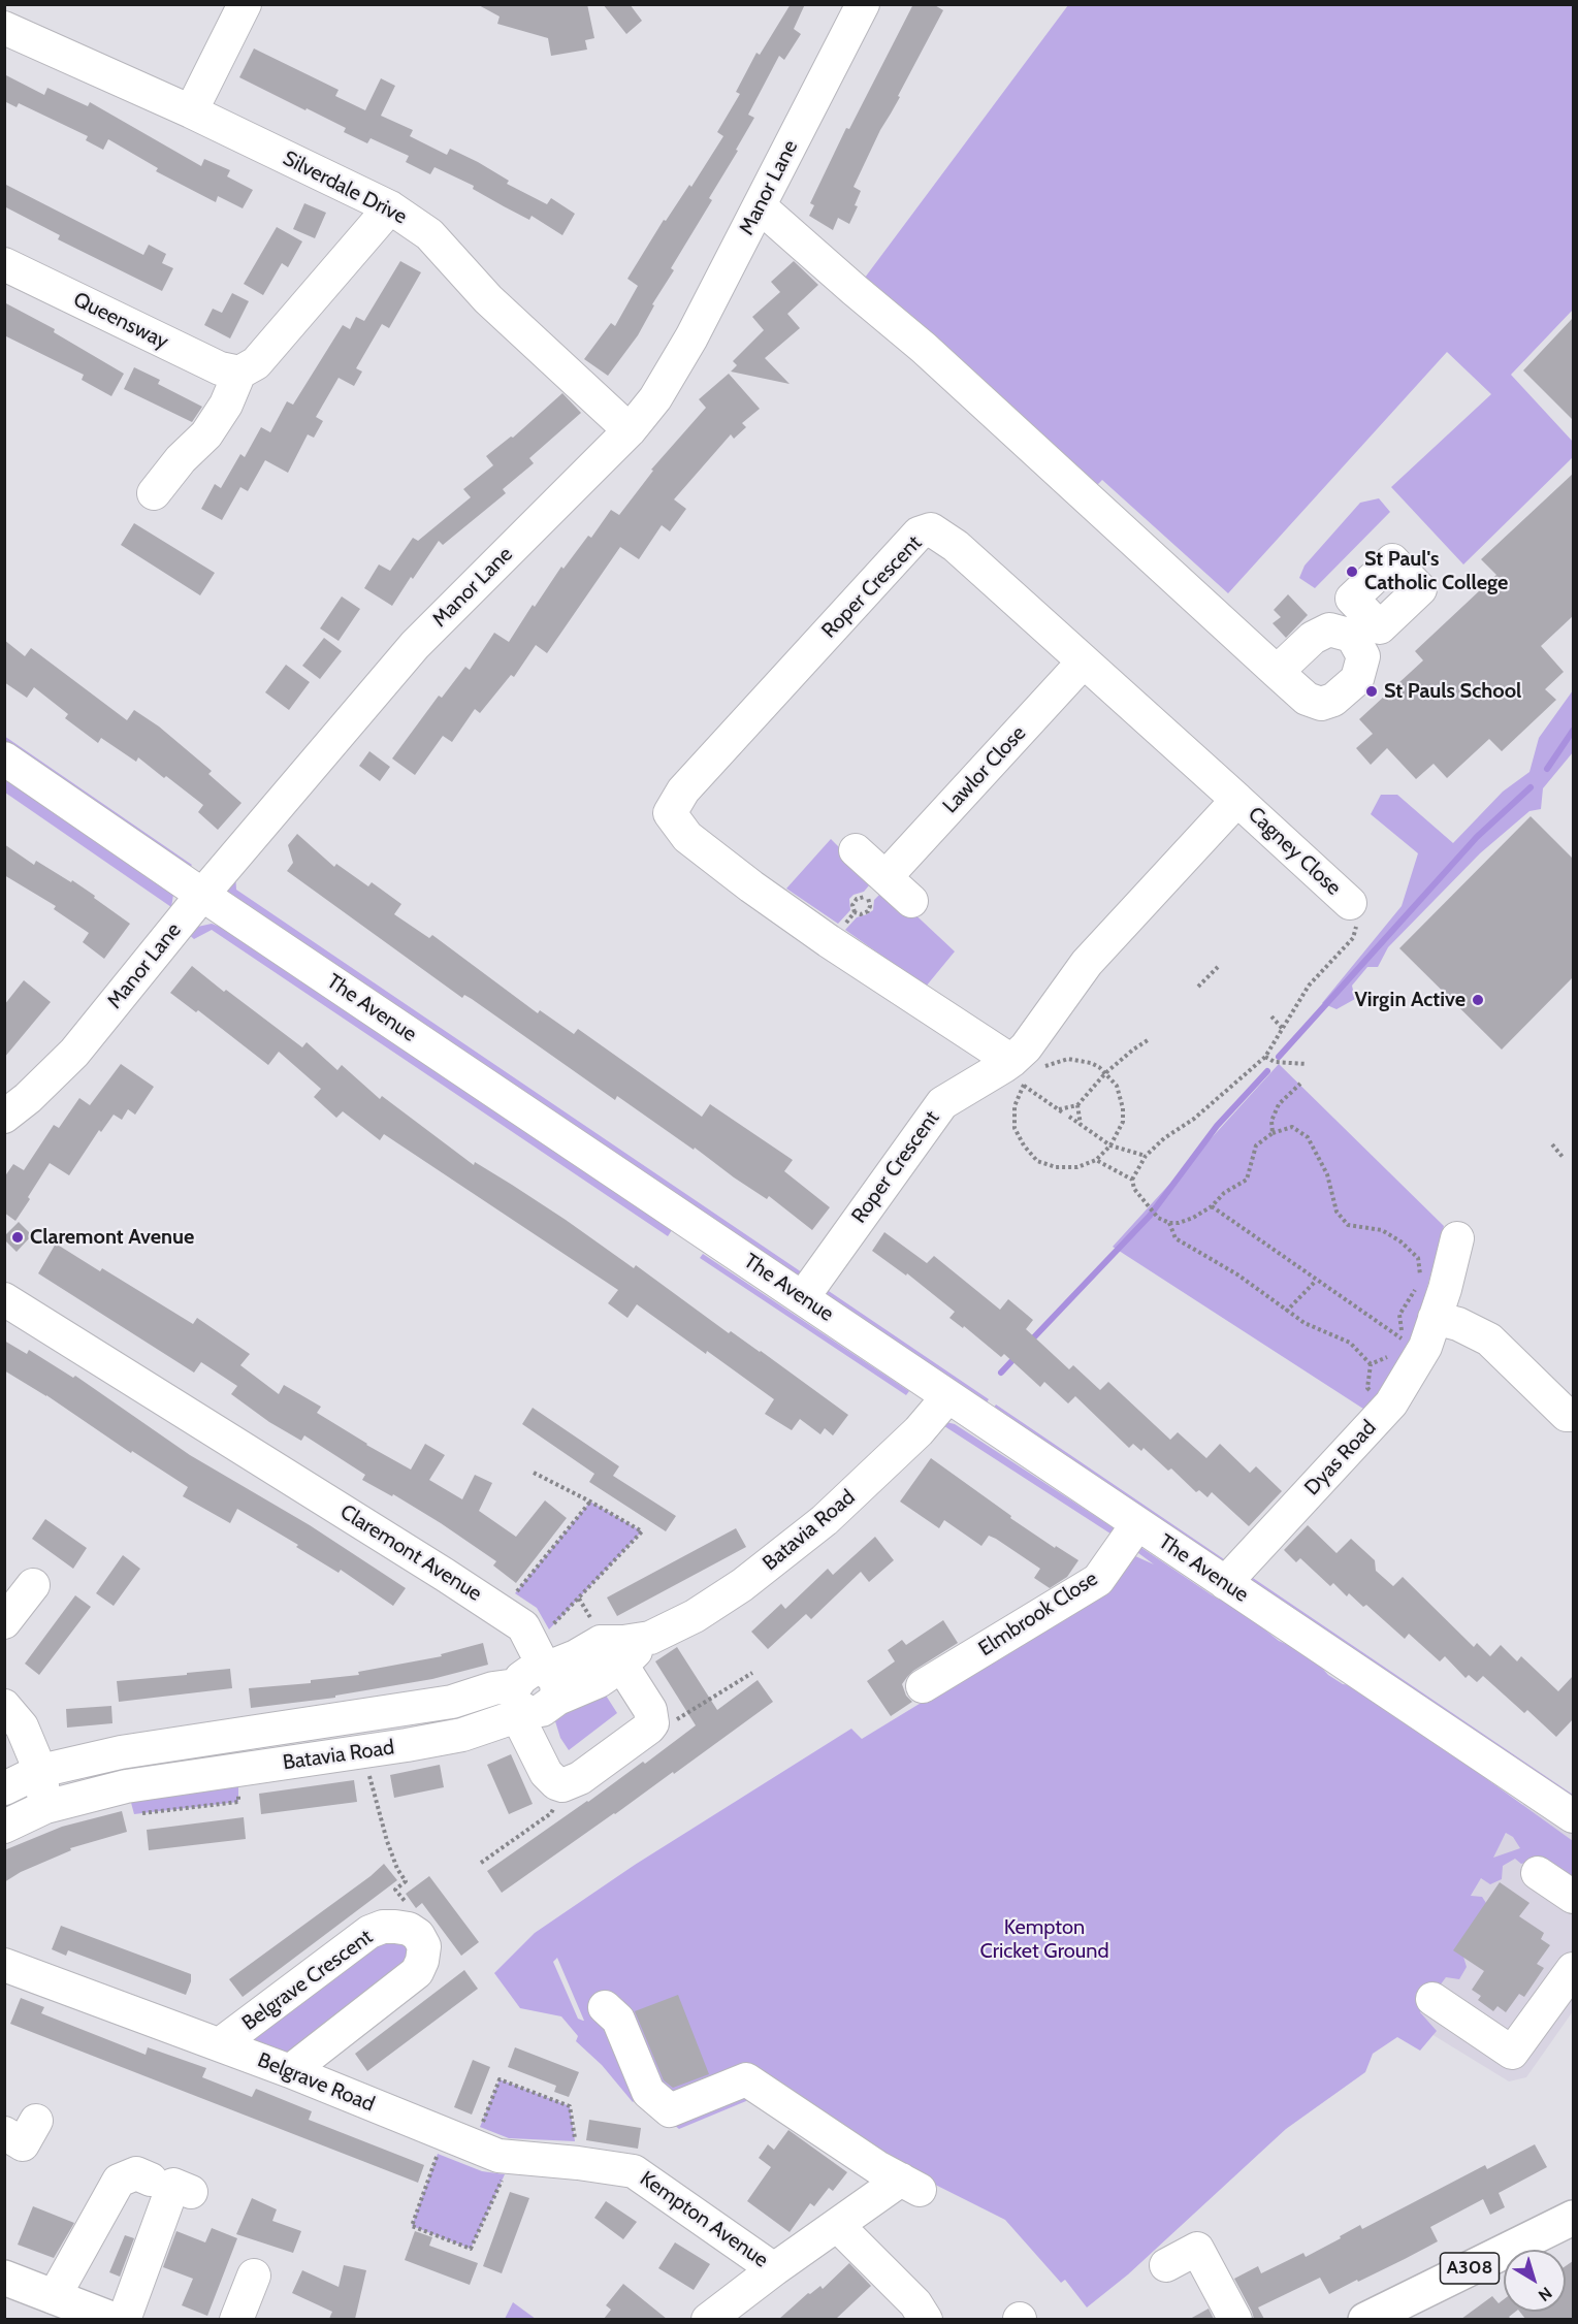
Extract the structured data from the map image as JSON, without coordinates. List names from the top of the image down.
{
  "streets": {
    "highway": ["A308"],
    "street": [
      "Silverdale Drive",
      "Manor Lane",
      "Queensway",
      "Roper Crescent",
      "Lawlor Close",
      "Cagney Close",
      "The Avenue",
      "Dyas Road",
      "Batavia Road",
      "Claremont Avenue",
      "Elmbrook Close",
      "Belgrave Crescent",
      "Belgrave Road",
      "Kempton Avenue"
    ]
  },
  "crossings": [
    ["Silverdale Drive", "Manor Lane"],
    ["Manor Lane", "The Avenue"],
    ["Roper Crescent", "Lawlor Close"],
    ["Roper Crescent", "Cagney Close"],
    ["Roper Crescent", "The Avenue"],
    ["The Avenue", "Dyas Road"],
    ["The Avenue", "Batavia Road"],
    ["The Avenue", "Elmbrook Close"],
    ["Batavia Road", "Claremont Avenue"],
    ["Belgrave Crescent", "Belgrave Road"],
    ["Belgrave Road", "Kempton Avenue"]
  ],
  "parks": ["Kempton Cricket Ground"],
  "places": [
    "St Paul's Catholic College",
    "St Pauls School",
    "Virgin Active",
    "Claremont Avenue"
  ],
  "north": "bottom right"
}
